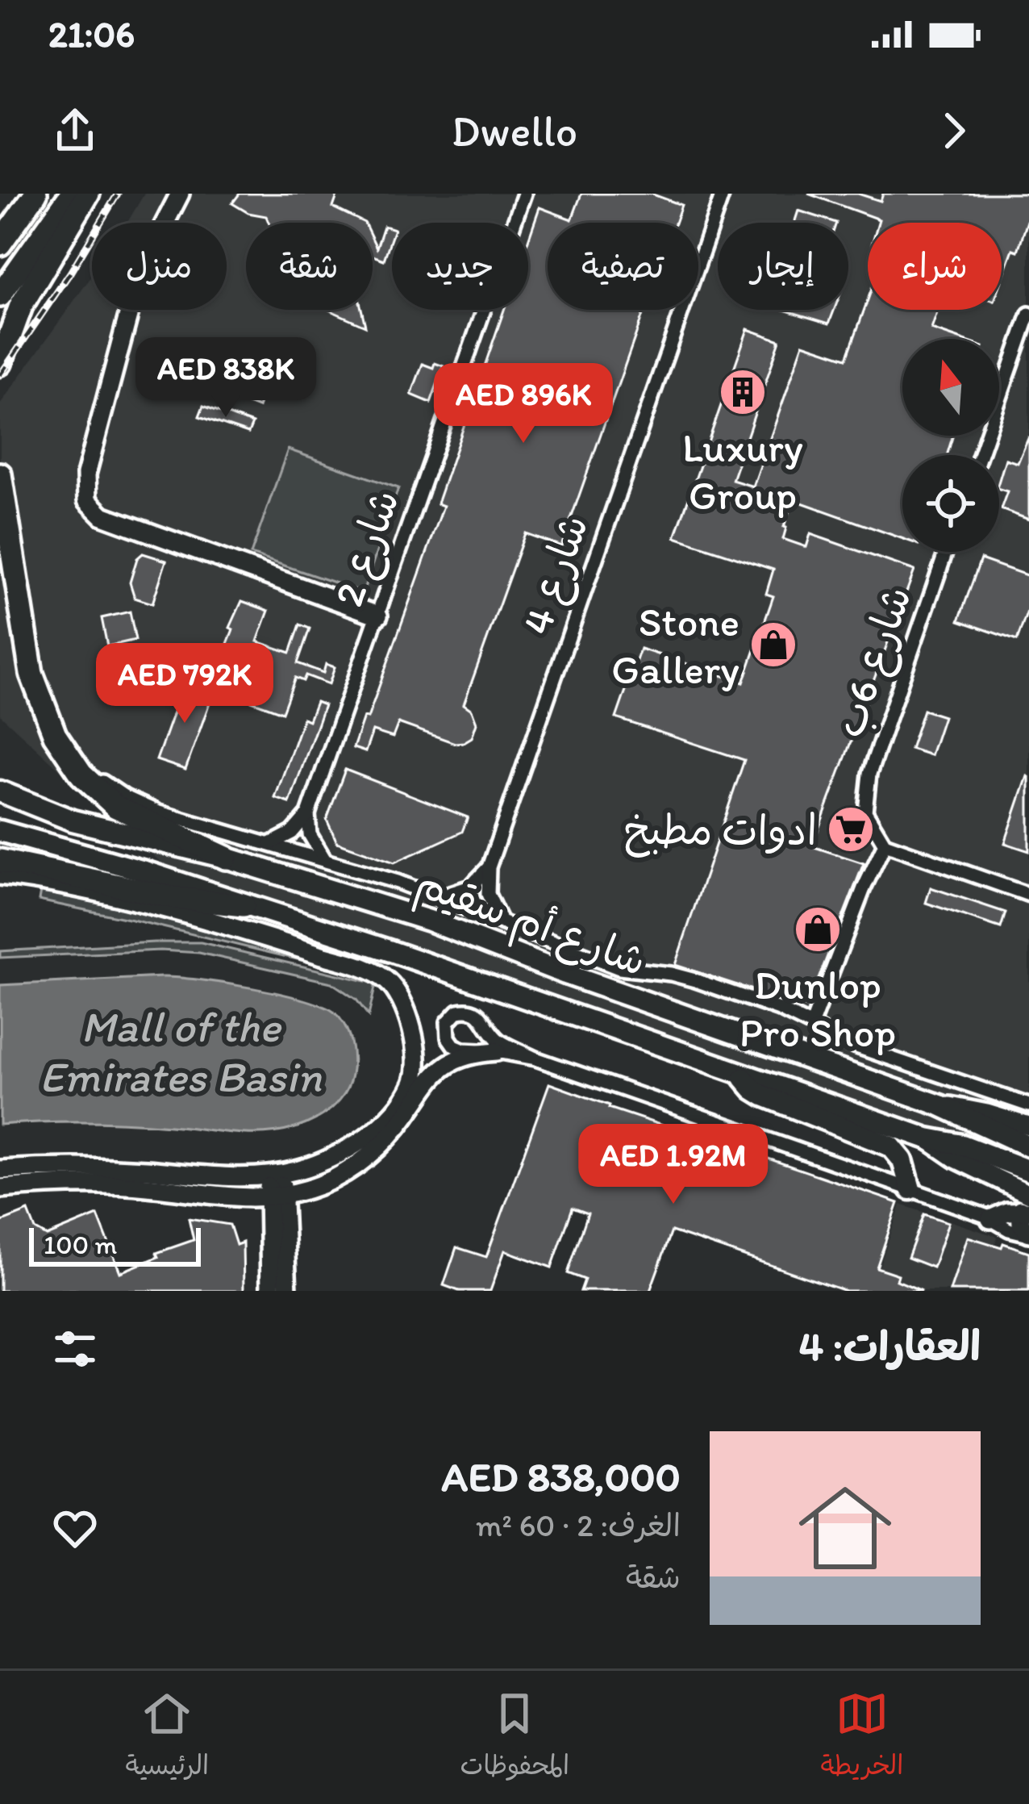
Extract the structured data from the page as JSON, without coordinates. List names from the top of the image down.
{
  "streets": {
    "main road": ["شارع أم سقيم"],
    "street": ["شارع 2", "شارع 4", "شارع 6ب"]
  },
  "water": ["Mall of the Emirates Basin"],
  "places": {
    "building": ["Luxury Group"],
    "shop": ["Stone Gallery", "Dunlop Pro Shop"],
    "supermarket": ["ادوات مطبخ"]
  },
  "scale_bar": "100 m",
  "north": "top",
  "page": {
    "status": "21:06",
    "header": "Dwello",
    "chip": [
      "شراء",
      "إيجار",
      "تصفية",
      "جديد",
      "شقة",
      "منزل"
    ],
    "price": [
      "AED 838K",
      "AED 896K",
      "AED 792K",
      "AED 1.92M"
    ],
    "scale": "100 m",
    "heading": "العقارات: 4",
    "list": [
      {
        "name": "AED 838,000",
        "note": "الغرف: 2 · 60 m² · شقة"
      }
    ],
    "tabs": ["الخريطة", "المحفوظات", "الرئيسية"]
  }
}
